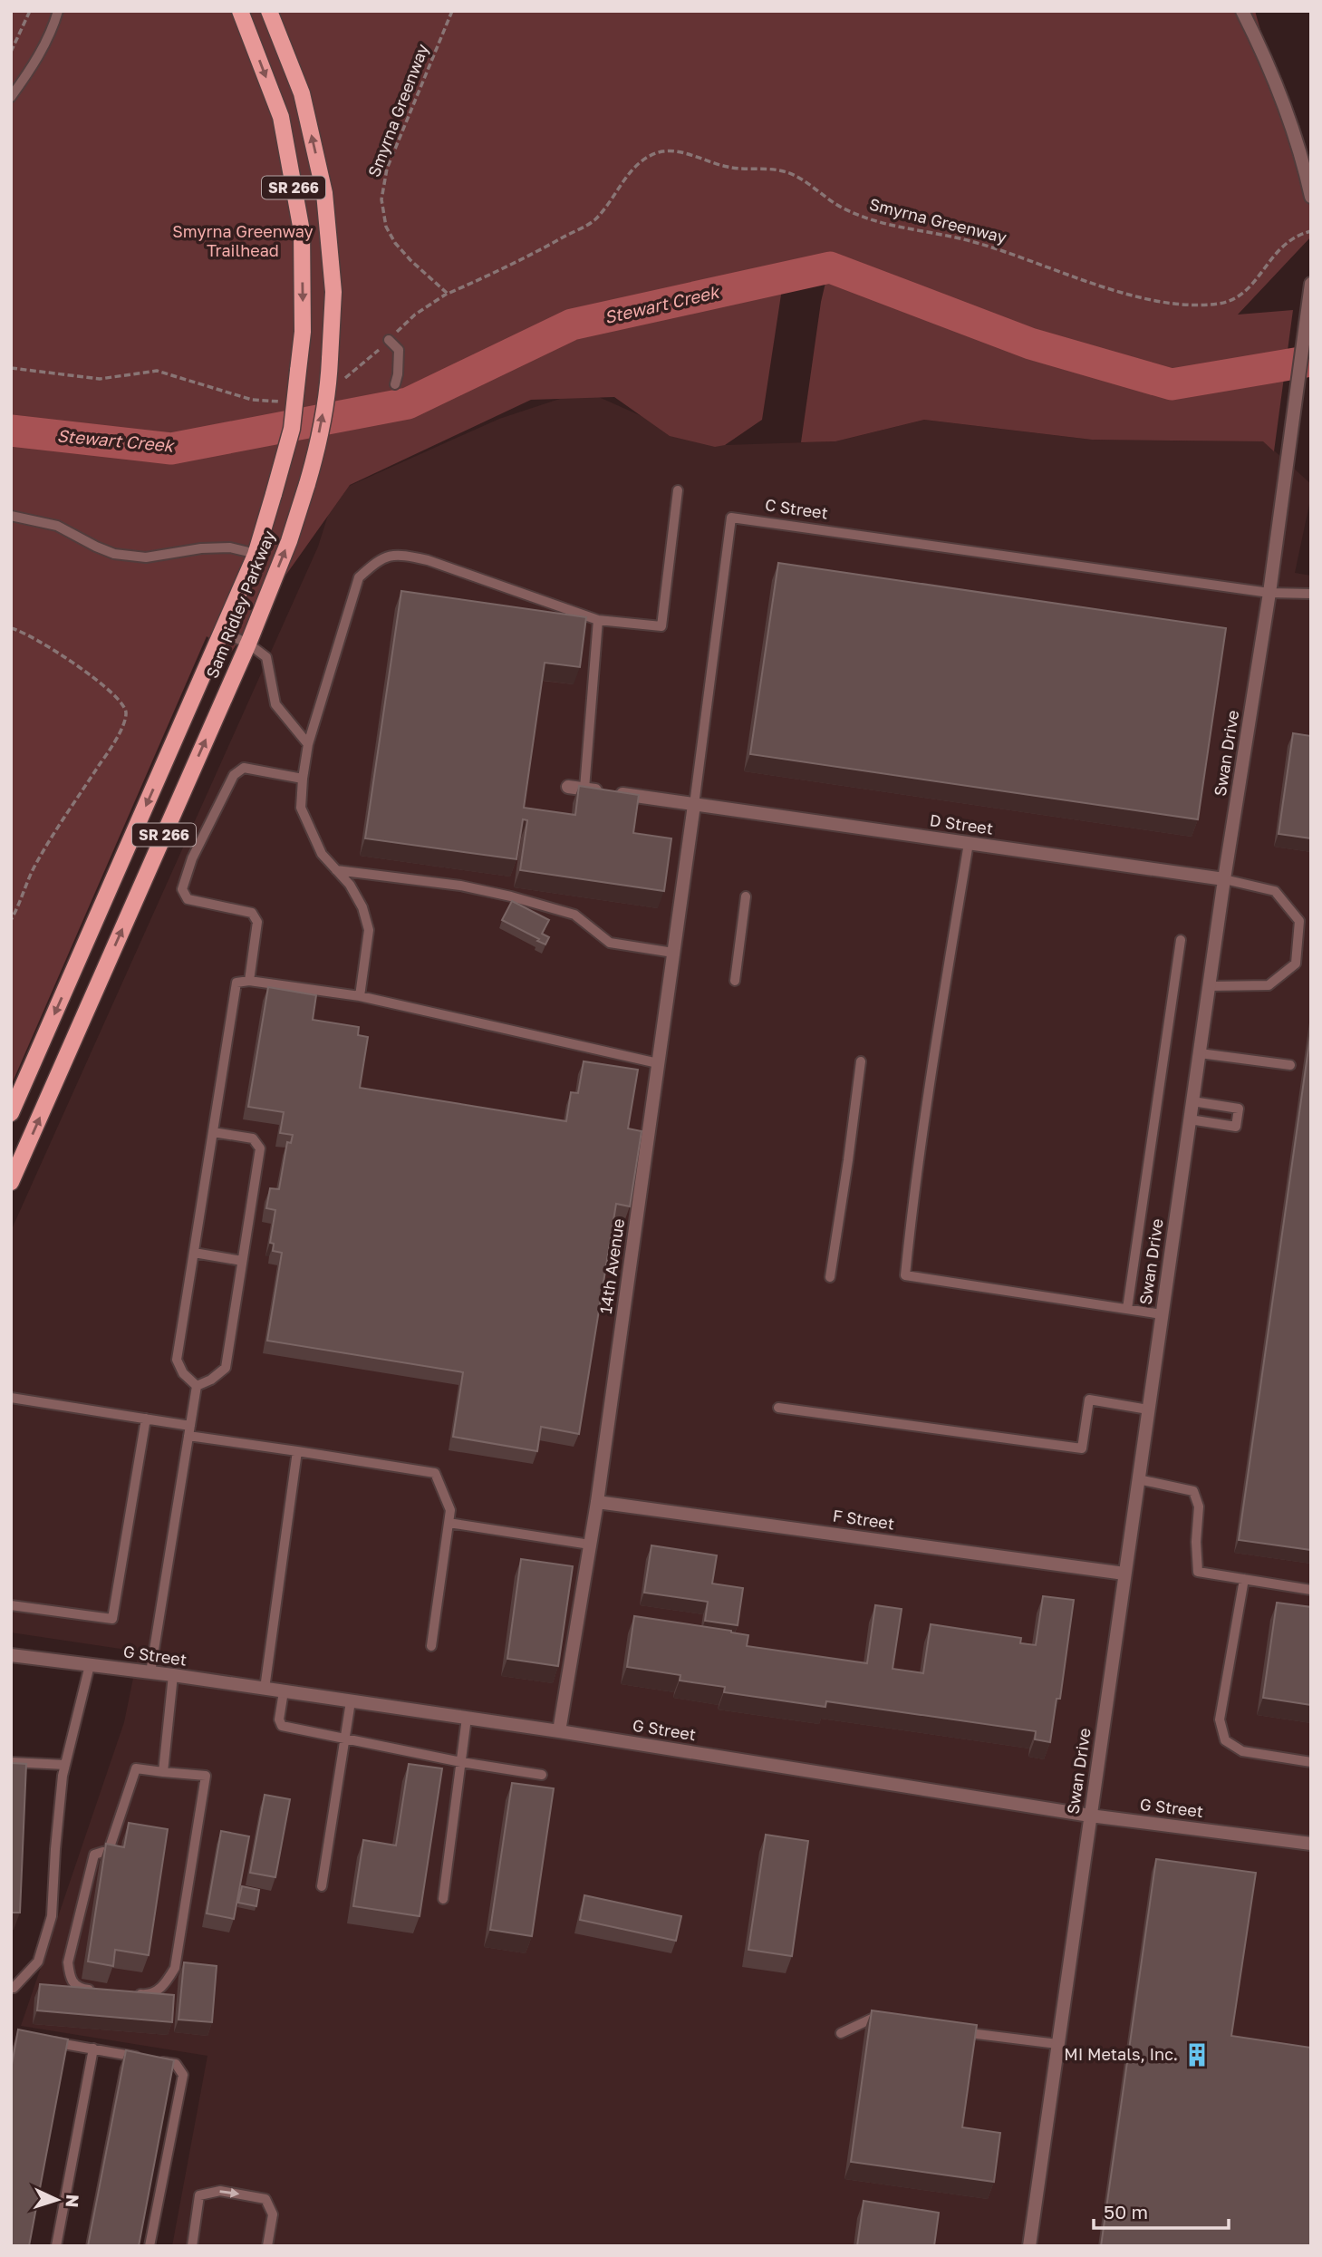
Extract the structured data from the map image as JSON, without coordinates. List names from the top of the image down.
{
  "streets": {
    "main road": ["SR 266", "Sam Ridley Parkway"],
    "street": [
      "Swan Drive",
      "D Street",
      "14th Avenue",
      "F Street",
      "G Street"
    ],
    "lane": ["C Street"],
    "path": ["Smyrna Greenway"]
  },
  "crossings": [
    ["C Street", "Swan Drive"],
    ["C Street", "D Street"],
    ["C Street", "14th Avenue"],
    ["Swan Drive", "D Street"],
    ["Swan Drive", "F Street"],
    ["Swan Drive", "G Street"],
    ["D Street", "14th Avenue"],
    ["14th Avenue", "F Street"],
    ["14th Avenue", "G Street"]
  ],
  "water": ["Stewart Creek"],
  "parks": ["Smyrna Greenway Trailhead"],
  "places": {
    "building": ["MI Metals, Inc."]
  },
  "scale_bar": "50 m",
  "north": "right"
}
